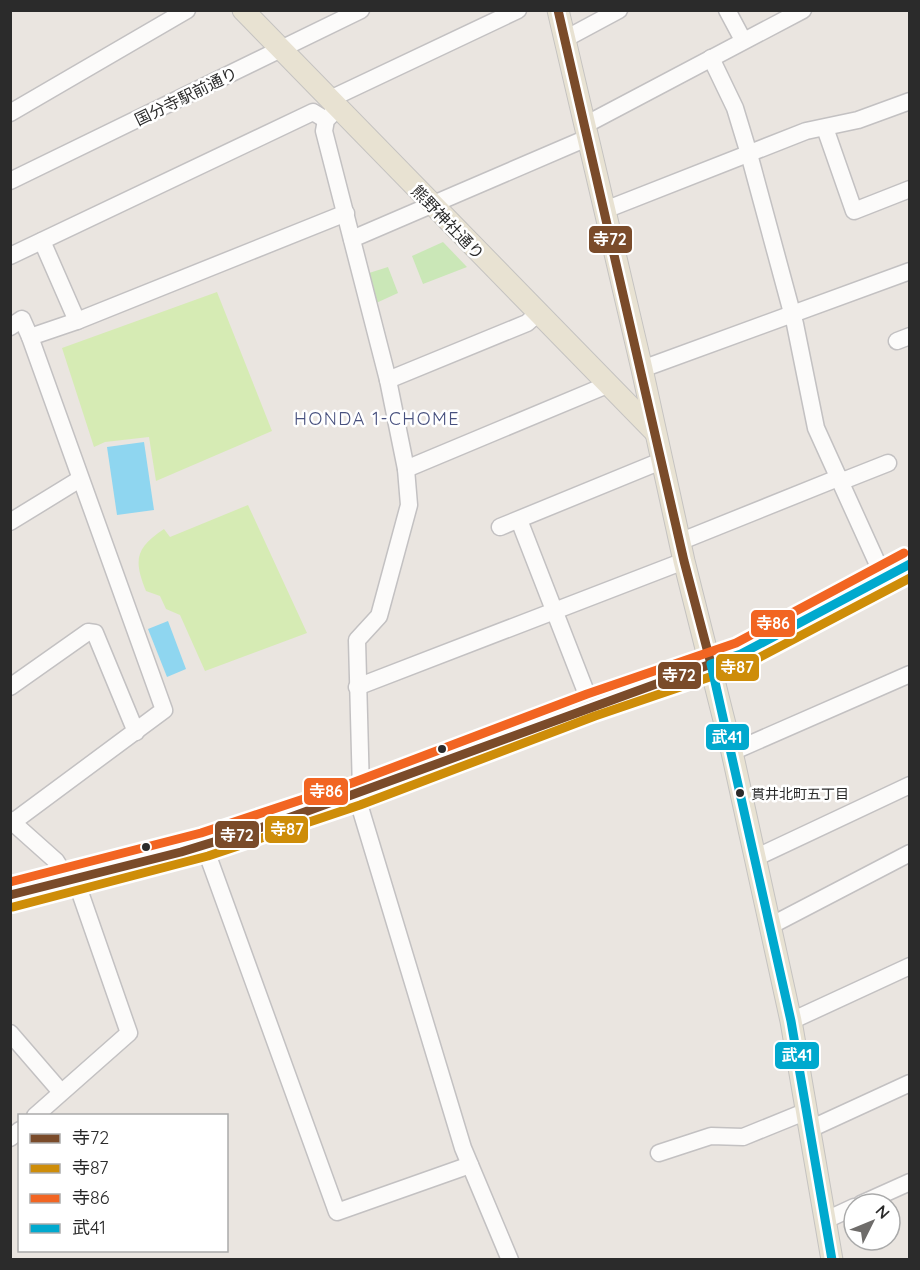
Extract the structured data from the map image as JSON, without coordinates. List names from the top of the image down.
{
  "streets": {
    "main road": ["熊野神社通り"],
    "street": ["国分寺駅前通り"]
  },
  "crossings": [
    ["国分寺駅前通り", "熊野神社通り"]
  ],
  "districts": ["HONDA 1-CHOME"],
  "places": ["貫井北町五丁目"],
  "lines": [
    "transit line 寺72",
    "transit line 寺86",
    "transit line 武41",
    "transit line 寺87"
  ],
  "legend": [
    "寺72",
    "寺87",
    "寺86",
    "武41"
  ],
  "north": "top right"
}
